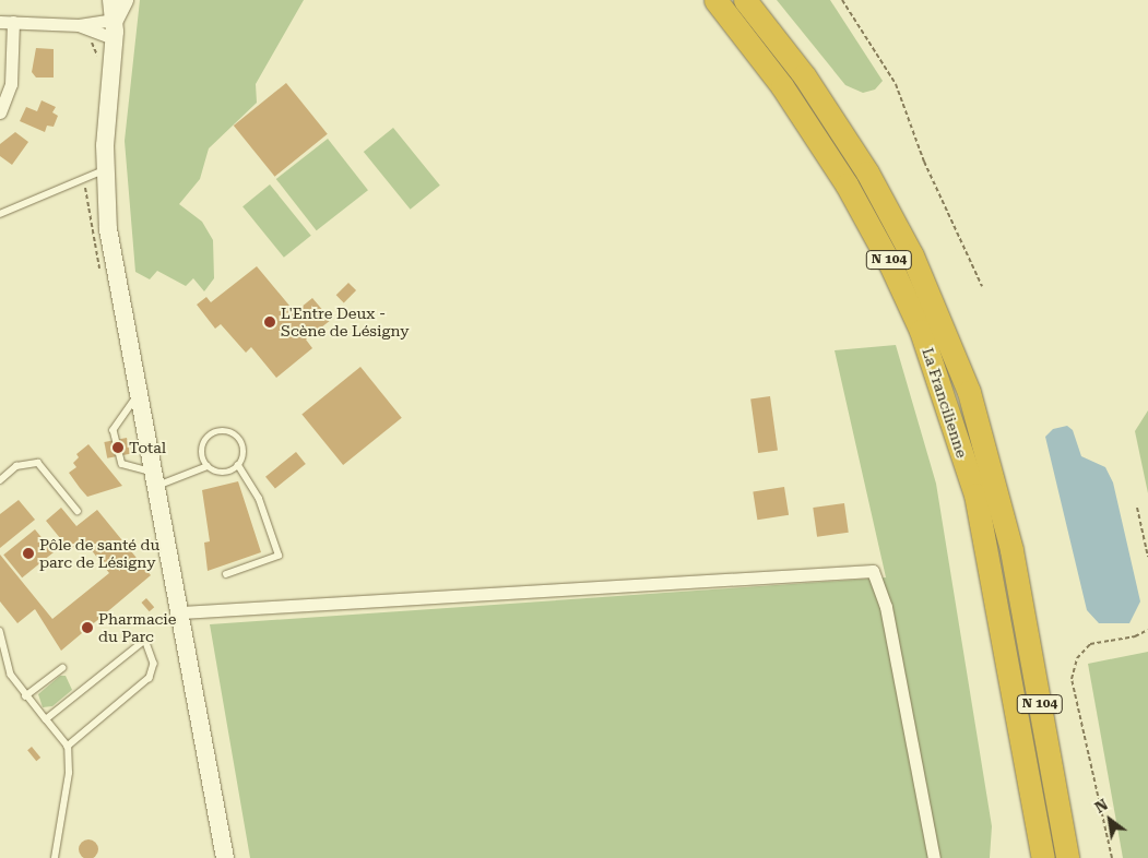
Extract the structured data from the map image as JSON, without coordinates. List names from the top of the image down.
{
  "streets": {
    "highway": ["N 104", "La Francilienne"]
  },
  "places": [
    "L'Entre Deux - Scène de Lésigny",
    "Total",
    "Pôle de santé du parc de Lésigny",
    "Pharmacie du Parc"
  ],
  "north": "top left"
}
